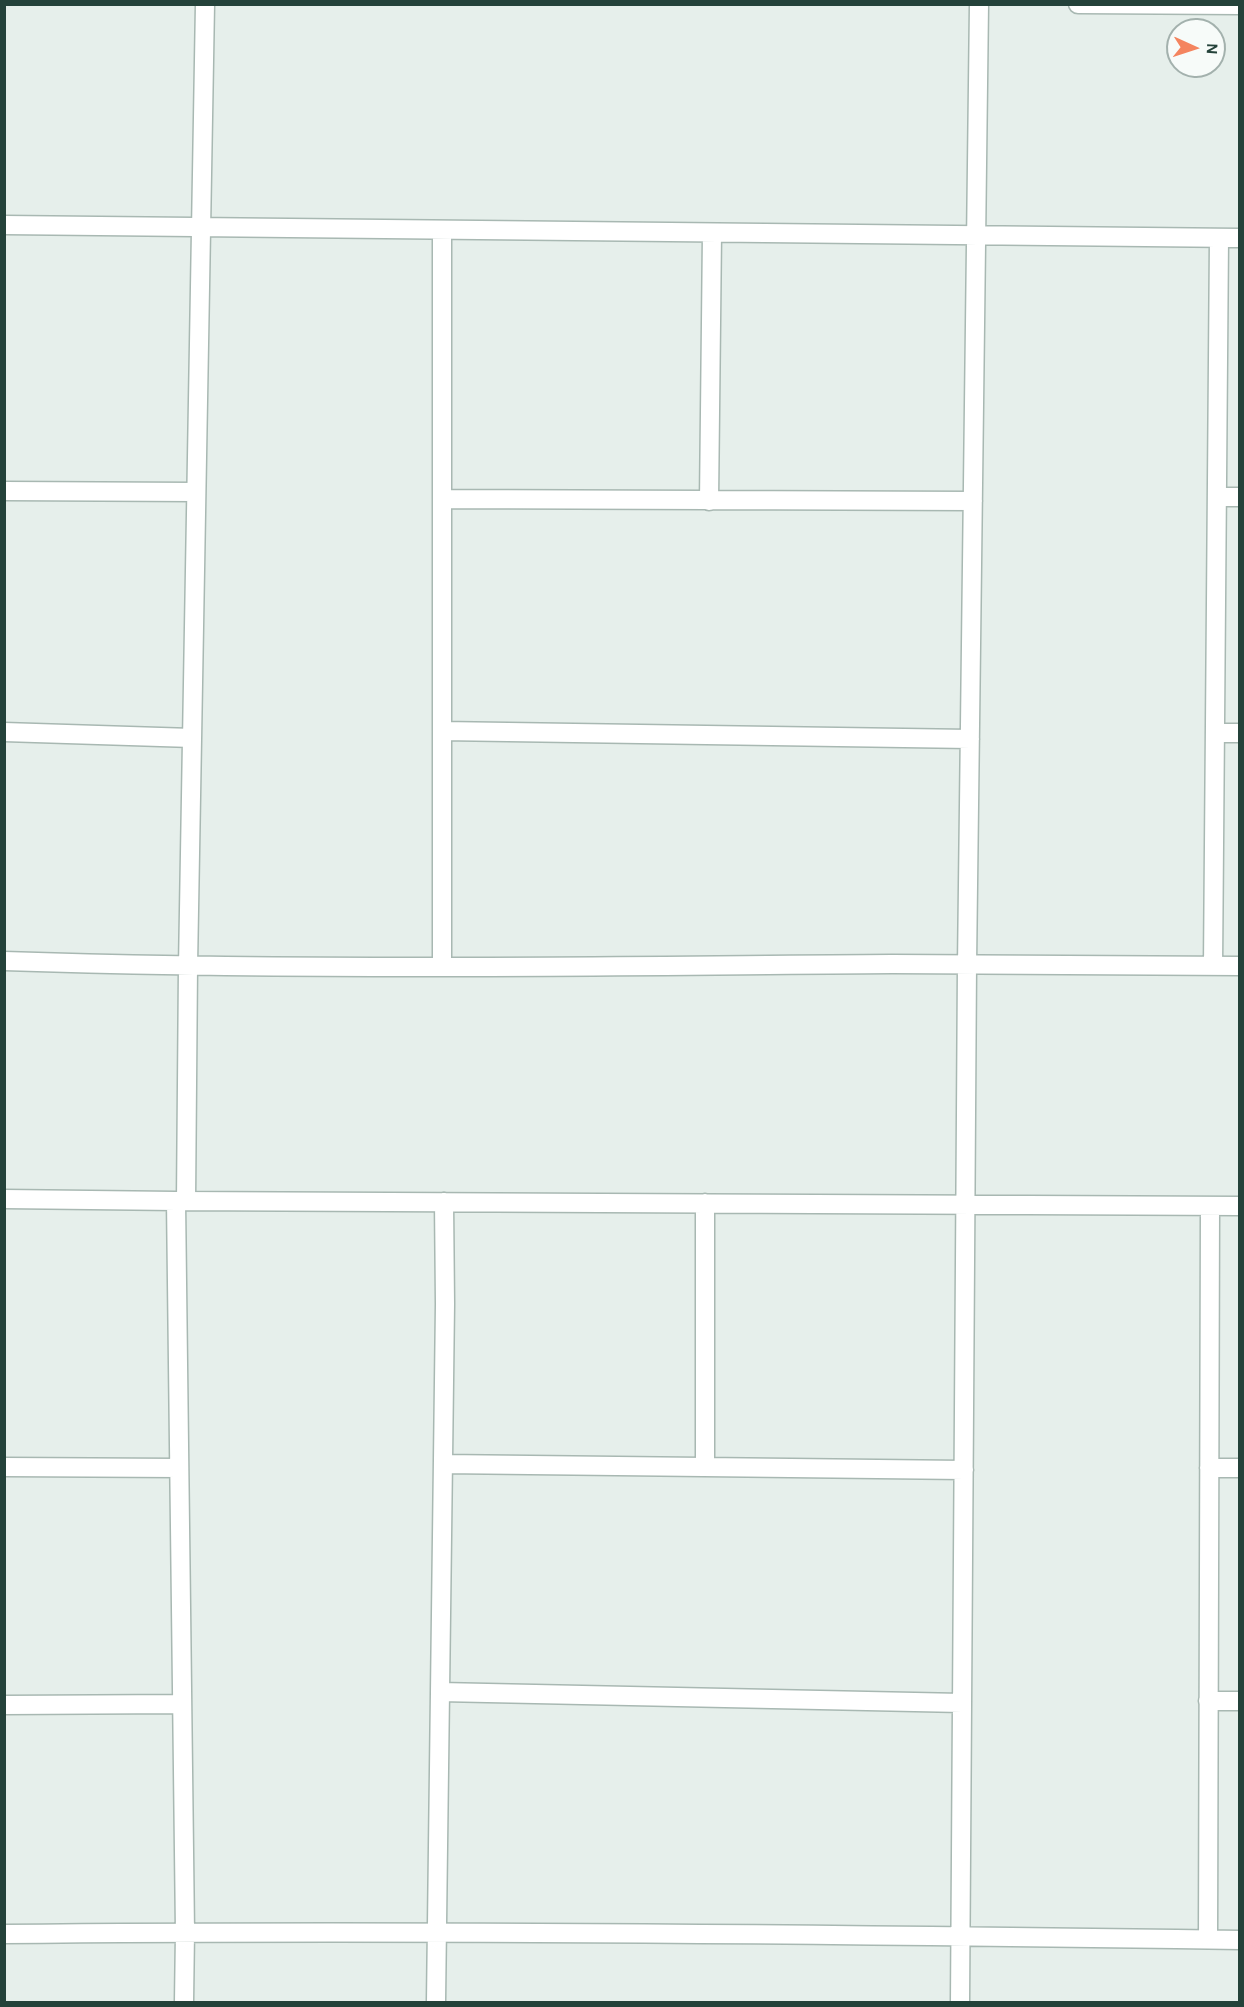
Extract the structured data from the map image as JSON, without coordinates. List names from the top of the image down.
{
  "north": "right"
}
